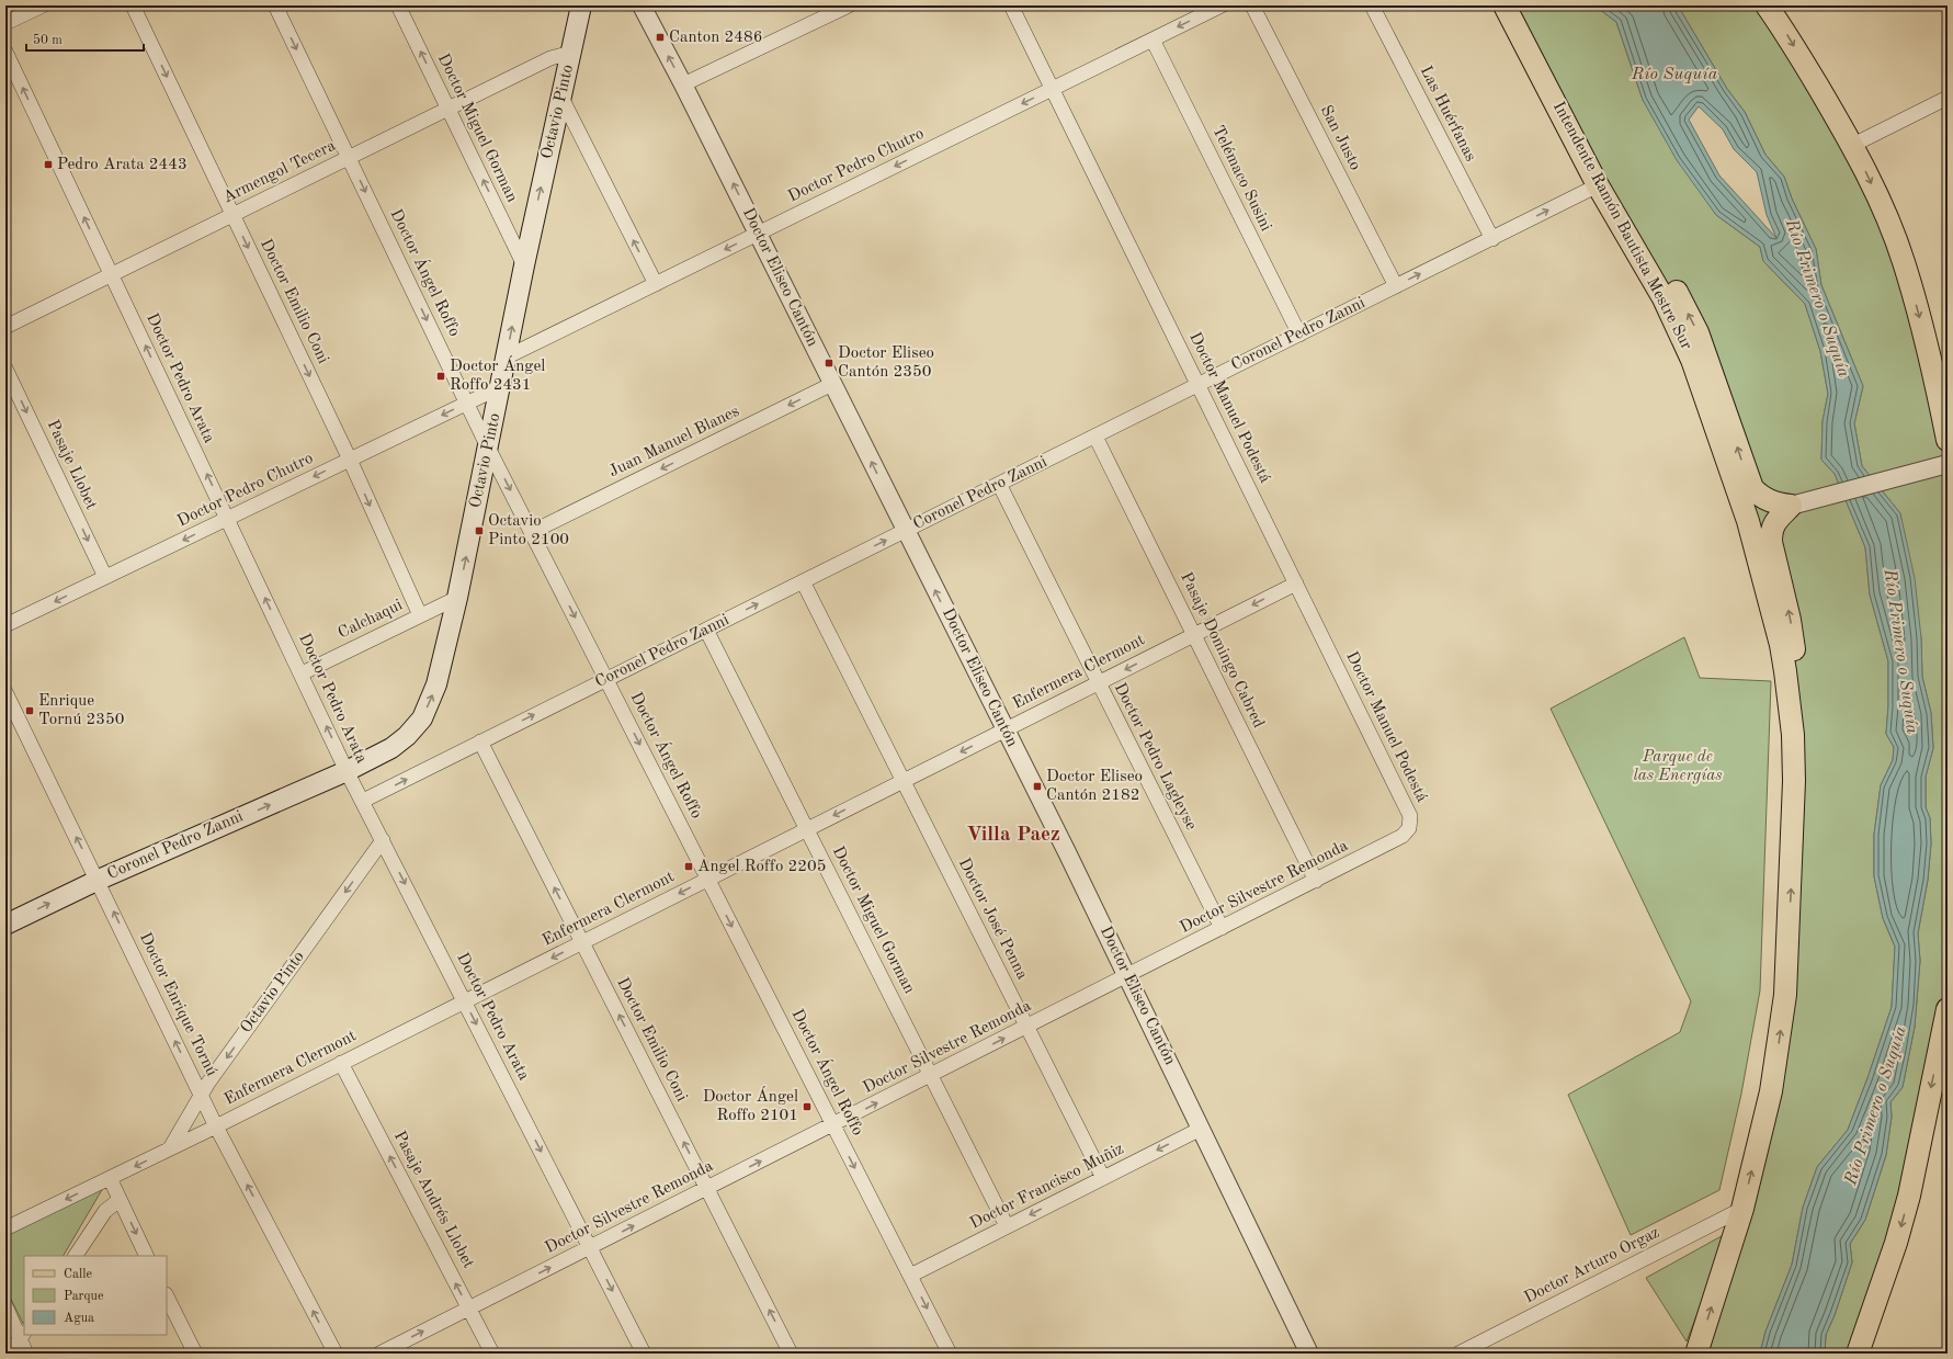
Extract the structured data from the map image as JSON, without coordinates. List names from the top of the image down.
{
  "streets": {
    "main road": ["Octavio Pinto", "Intendente Ramón Bautista Mestre Sur", "Coronel Pedro Zanni"],
    "street": [
      "Las Huérfanas",
      "Doctor Miguel Gorman",
      "San Justo",
      "Doctor Pedro Chutro",
      "Armengol Tecera",
      "Telémaco Susini",
      "Doctor Ángel Roffo",
      "Doctor Eliseo Cantón",
      "Doctor Emilio Coni",
      "Doctor Pedro Arata",
      "Doctor Manuel Podestá",
      "Juan Manuel Blanes",
      "Pasaje Llobet",
      "Calchaqui",
      "Pasaje Domingo Cabred",
      "Enfermera Clermont",
      "Doctor Pedro Lagleyse",
      "Doctor Silvestre Remonda",
      "Doctor José Penna",
      "Doctor Enrique Tornú",
      "Doctor Francisco Muñiz",
      "Pasaje Andrés Llobet",
      "Doctor Arturo Orgaz"
    ]
  },
  "crossings": [
    ["Octavio Pinto", "Doctor Miguel Gorman"],
    ["Octavio Pinto", "Doctor Pedro Chutro"],
    ["Octavio Pinto", "Armengol Tecera"],
    ["Octavio Pinto", "Doctor Ángel Roffo"],
    ["Octavio Pinto", "Coronel Pedro Zanni"],
    ["Octavio Pinto", "Doctor Pedro Arata"],
    ["Octavio Pinto", "Calchaqui"],
    ["Octavio Pinto", "Enfermera Clermont"],
    ["Octavio Pinto", "Doctor Enrique Tornú"],
    ["Las Huérfanas", "Coronel Pedro Zanni"],
    ["Doctor Miguel Gorman", "Armengol Tecera"],
    ["Doctor Miguel Gorman", "Coronel Pedro Zanni"],
    ["Doctor Miguel Gorman", "Enfermera Clermont"],
    ["Doctor Miguel Gorman", "Doctor Silvestre Remonda"],
    ["Doctor Miguel Gorman", "Doctor Francisco Muñiz"],
    ["San Justo", "Coronel Pedro Zanni"],
    ["Doctor Pedro Chutro", "Telémaco Susini"],
    ["Doctor Pedro Chutro", "Doctor Ángel Roffo"],
    ["Doctor Pedro Chutro", "Doctor Eliseo Cantón"],
    ["Doctor Pedro Chutro", "Doctor Emilio Coni"],
    ["Doctor Pedro Chutro", "Doctor Pedro Arata"],
    ["Doctor Pedro Chutro", "Doctor Manuel Podestá"],
    ["Doctor Pedro Chutro", "Pasaje Llobet"],
    ["Armengol Tecera", "Doctor Ángel Roffo"],
    ["Armengol Tecera", "Doctor Emilio Coni"],
    ["Armengol Tecera", "Doctor Pedro Arata"],
    ["Telémaco Susini", "Coronel Pedro Zanni"],
    ["Intendente Ramón Bautista Mestre Sur", "Coronel Pedro Zanni"],
    ["Intendente Ramón Bautista Mestre Sur", "Doctor Arturo Orgaz"],
    ["Doctor Ángel Roffo", "Coronel Pedro Zanni"],
    ["Doctor Ángel Roffo", "Juan Manuel Blanes"],
    ["Doctor Ángel Roffo", "Enfermera Clermont"],
    ["Doctor Ángel Roffo", "Doctor Silvestre Remonda"],
    ["Doctor Ángel Roffo", "Doctor Francisco Muñiz"],
    ["Doctor Eliseo Cantón", "Coronel Pedro Zanni"],
    ["Doctor Eliseo Cantón", "Juan Manuel Blanes"],
    ["Doctor Eliseo Cantón", "Enfermera Clermont"],
    ["Doctor Eliseo Cantón", "Doctor Silvestre Remonda"],
    ["Doctor Eliseo Cantón", "Doctor Francisco Muñiz"],
    ["Doctor Emilio Coni", "Coronel Pedro Zanni"],
    ["Doctor Emilio Coni", "Calchaqui"],
    ["Doctor Emilio Coni", "Enfermera Clermont"],
    ["Doctor Emilio Coni", "Doctor Silvestre Remonda"],
    ["Coronel Pedro Zanni", "Doctor Pedro Arata"],
    ["Coronel Pedro Zanni", "Doctor Manuel Podestá"],
    ["Coronel Pedro Zanni", "Pasaje Domingo Cabred"],
    ["Coronel Pedro Zanni", "Doctor Pedro Lagleyse"],
    ["Coronel Pedro Zanni", "Doctor José Penna"],
    ["Coronel Pedro Zanni", "Doctor Enrique Tornú"],
    ["Doctor Pedro Arata", "Calchaqui"],
    ["Doctor Pedro Arata", "Enfermera Clermont"],
    ["Doctor Pedro Arata", "Doctor Silvestre Remonda"],
    ["Doctor Manuel Podestá", "Enfermera Clermont"],
    ["Doctor Manuel Podestá", "Doctor Silvestre Remonda"],
    ["Pasaje Domingo Cabred", "Enfermera Clermont"],
    ["Pasaje Domingo Cabred", "Doctor Silvestre Remonda"],
    ["Enfermera Clermont", "Doctor Pedro Lagleyse"],
    ["Enfermera Clermont", "Doctor José Penna"],
    ["Enfermera Clermont", "Doctor Enrique Tornú"],
    ["Enfermera Clermont", "Pasaje Andrés Llobet"],
    ["Doctor Pedro Lagleyse", "Doctor Silvestre Remonda"],
    ["Doctor Silvestre Remonda", "Doctor José Penna"],
    ["Doctor Silvestre Remonda", "Pasaje Andrés Llobet"],
    ["Doctor José Penna", "Doctor Francisco Muñiz"]
  ],
  "one_way": [
    "Doctor Pedro Chutro",
    "Doctor Ángel Roffo",
    "Coronel Pedro Zanni",
    "Juan Manuel Blanes",
    "Pasaje Llobet",
    "Enfermera Clermont",
    "Doctor Silvestre Remonda",
    "Doctor Enrique Tornú",
    "Doctor Francisco Muñiz",
    "Pasaje Andrés Llobet"
  ],
  "districts": ["Villa Paez"],
  "water": ["Río Suquía", "Río Primero o Suquía"],
  "parks": ["Parque de las Energías"],
  "places": {
    "transit": [
      "Canton 2486",
      "Pedro Arata 2443",
      "Doctor Eliseo Cantón 2350",
      "Doctor Ángel Roffo 2431",
      "Octavio Pinto 2100",
      "Enrique Tornú 2350",
      "Doctor Eliseo Cantón 2182",
      "Angel Roffo 2205",
      "Doctor Ángel Roffo 2101"
    ]
  },
  "legend": ["Calle", "Parque", "Agua"],
  "scale_bar": "50 m"
}
